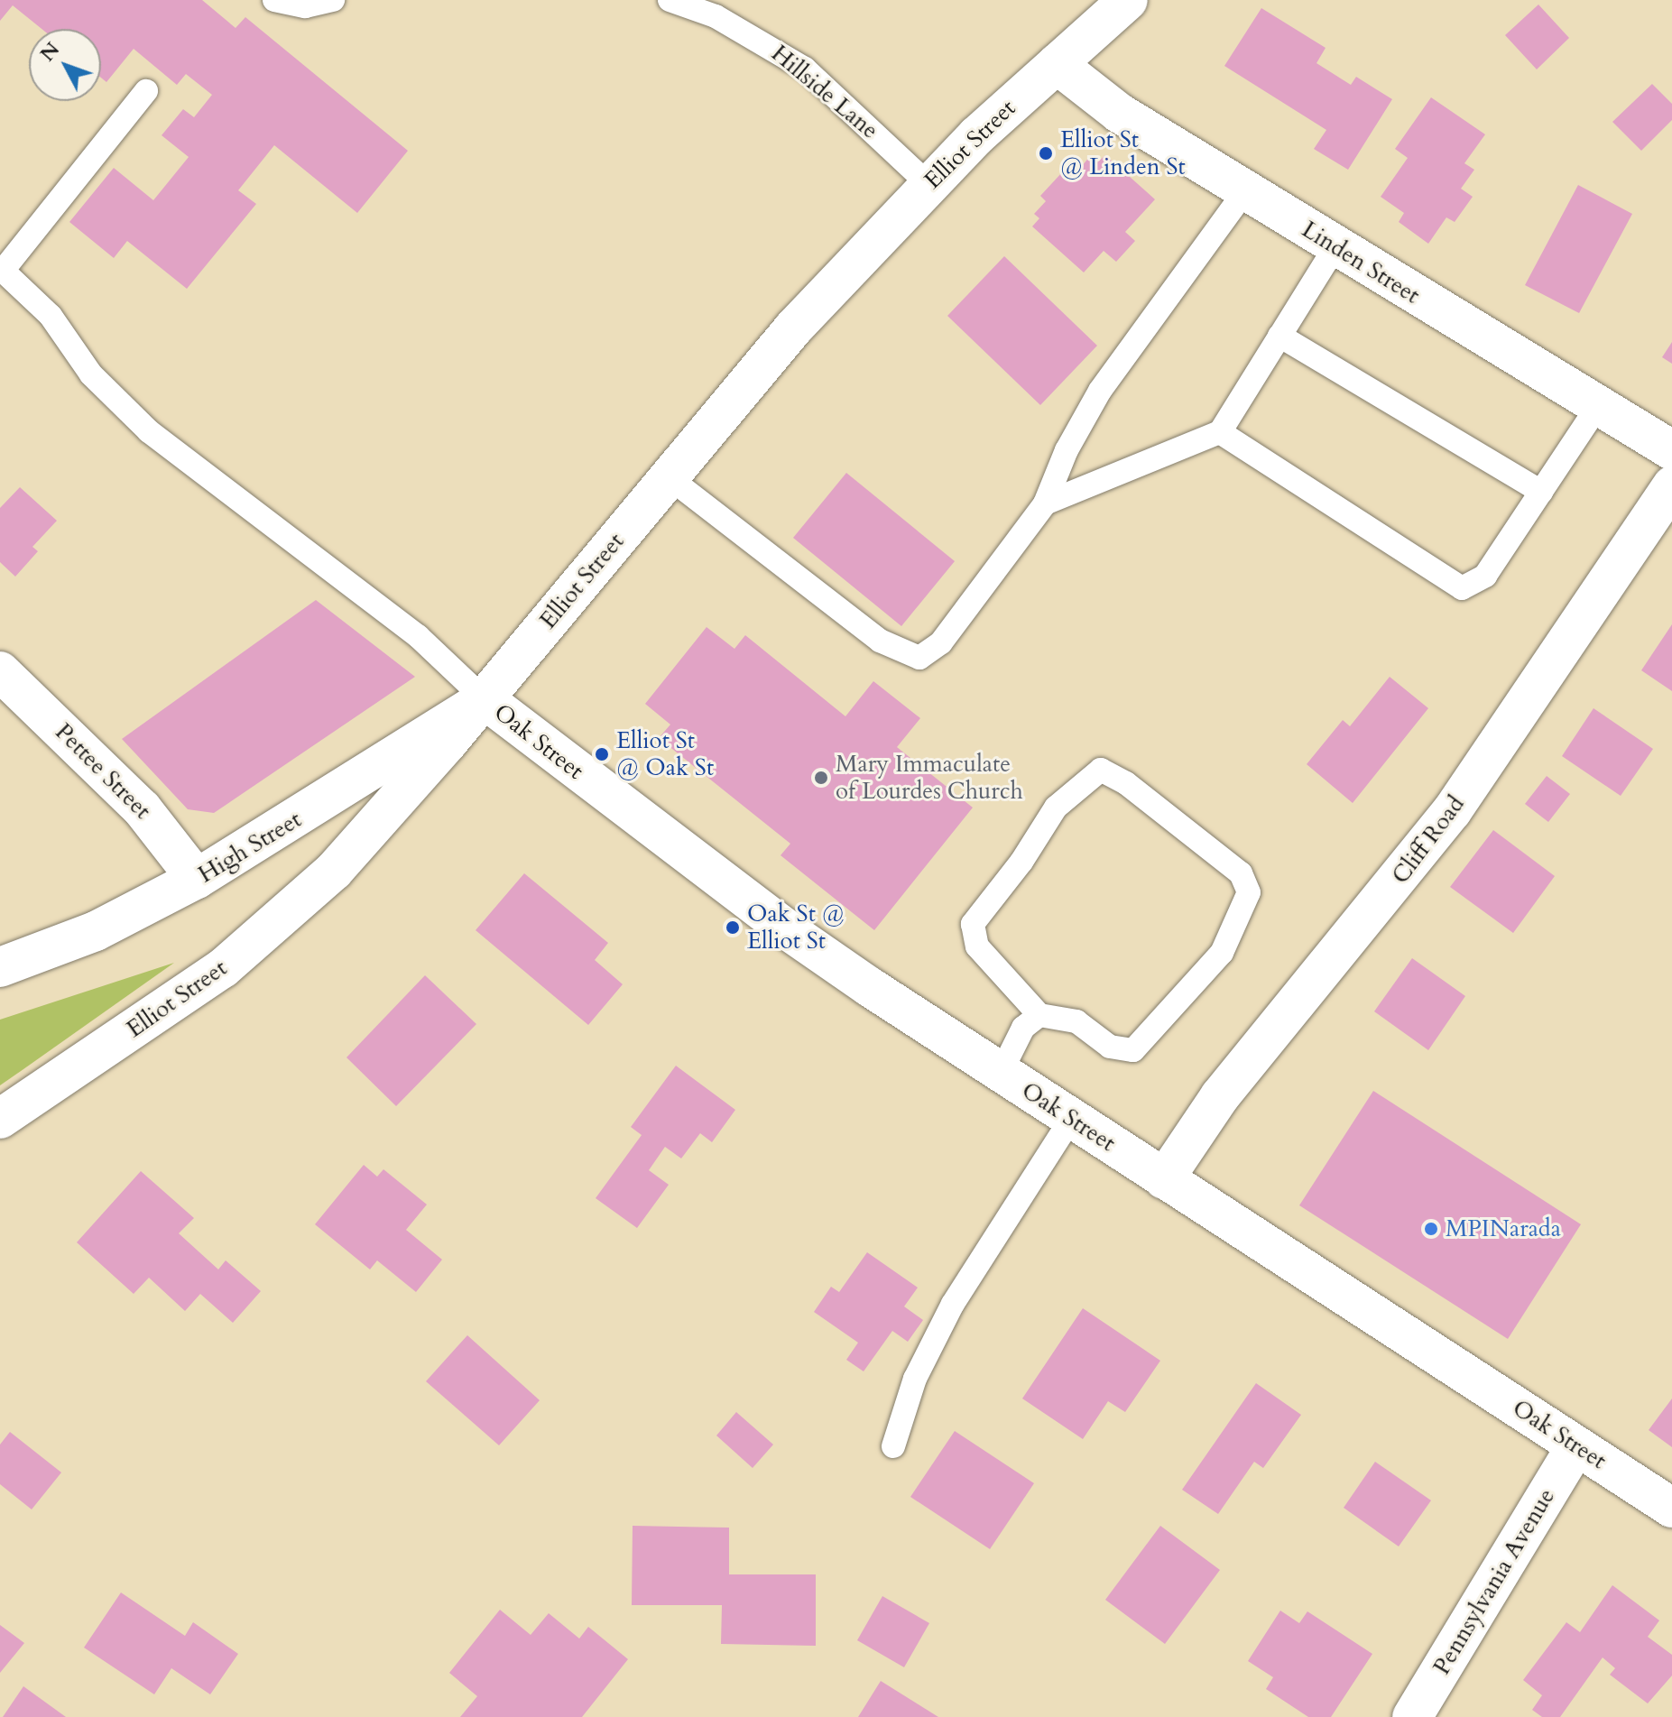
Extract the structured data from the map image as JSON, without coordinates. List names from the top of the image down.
{
  "streets": {
    "street": [
      "Elliot Street",
      "Linden Street",
      "Oak Street",
      "Pettee Street",
      "Cliff Road",
      "High Street",
      "Pennsylvania Avenue"
    ],
    "lane": ["Hillside Lane"]
  },
  "crossings": [
    ["Hillside Lane", "Elliot Street"],
    ["Elliot Street", "Linden Street"],
    ["Elliot Street", "Oak Street"],
    ["Elliot Street", "High Street"],
    ["Oak Street", "Cliff Road"],
    ["Oak Street", "High Street"],
    ["Oak Street", "Pennsylvania Avenue"],
    ["Pettee Street", "High Street"]
  ],
  "places": [
    "Elliot St @ Linden St",
    "Elliot St @ Oak St",
    "Mary Immaculate of Lourdes Church",
    "Oak St @ Elliot St",
    "MPINarada"
  ],
  "north": "top left"
}
